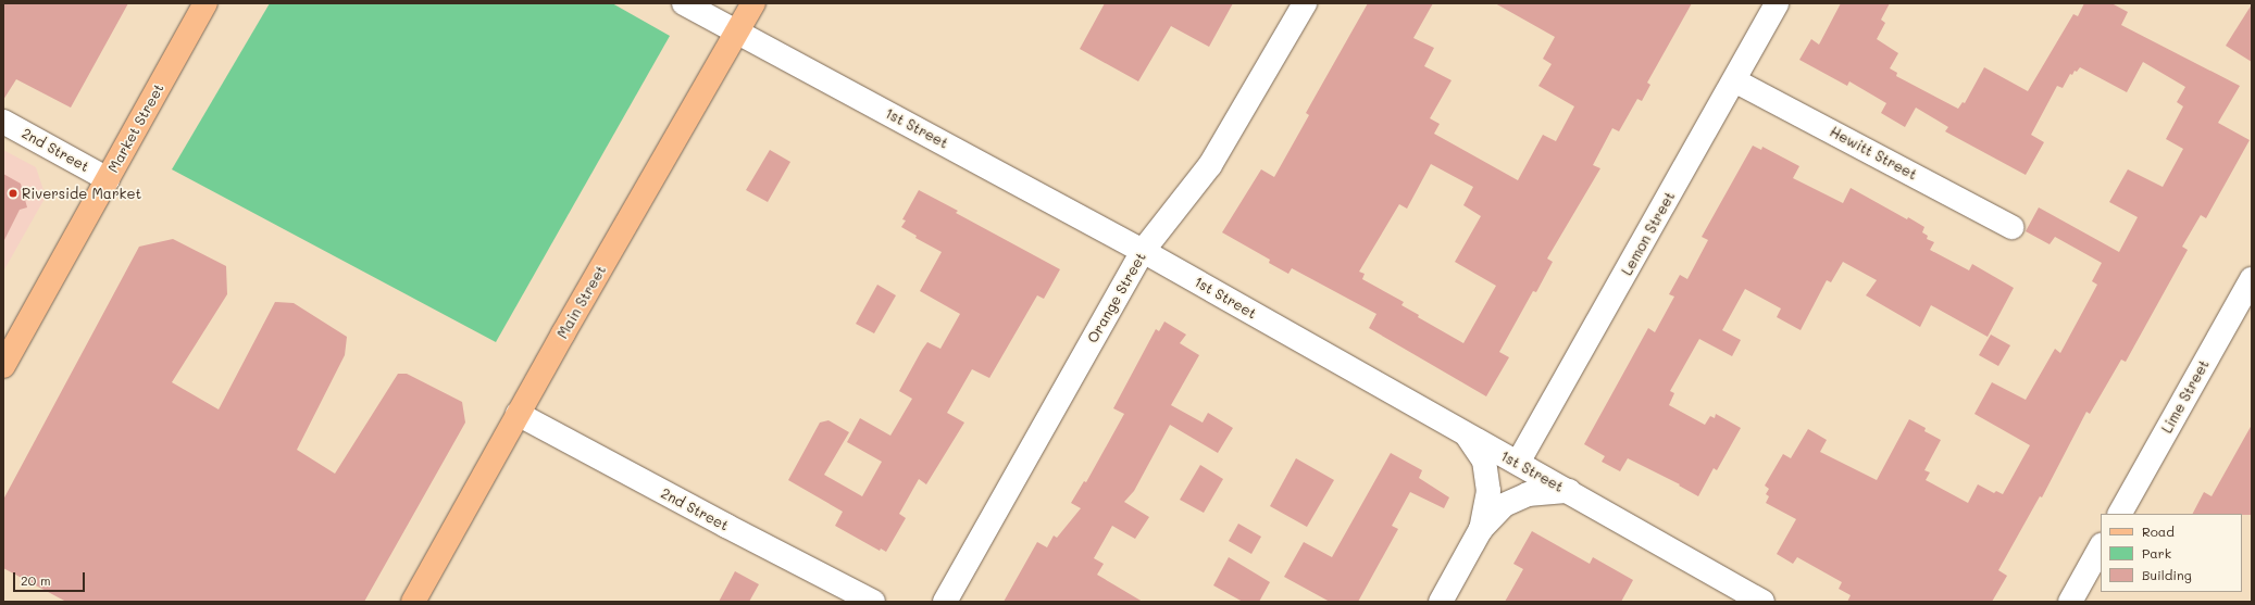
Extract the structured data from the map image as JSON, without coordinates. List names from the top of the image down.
{
  "streets": {
    "main road": ["Market Street", "Main Street"],
    "street": [
      "1st Street",
      "2nd Street",
      "Hewitt Street",
      "Lemon Street",
      "Orange Street",
      "Lime Street"
    ]
  },
  "crossings": [
    ["Market Street", "2nd Street"],
    ["1st Street", "Lemon Street"],
    ["1st Street", "Orange Street"],
    ["1st Street", "Main Street"],
    ["2nd Street", "Main Street"],
    ["Hewitt Street", "Lemon Street"]
  ],
  "places": ["Riverside Market"],
  "legend": ["Road", "Park", "Building"],
  "scale_bar": "20 m"
}
